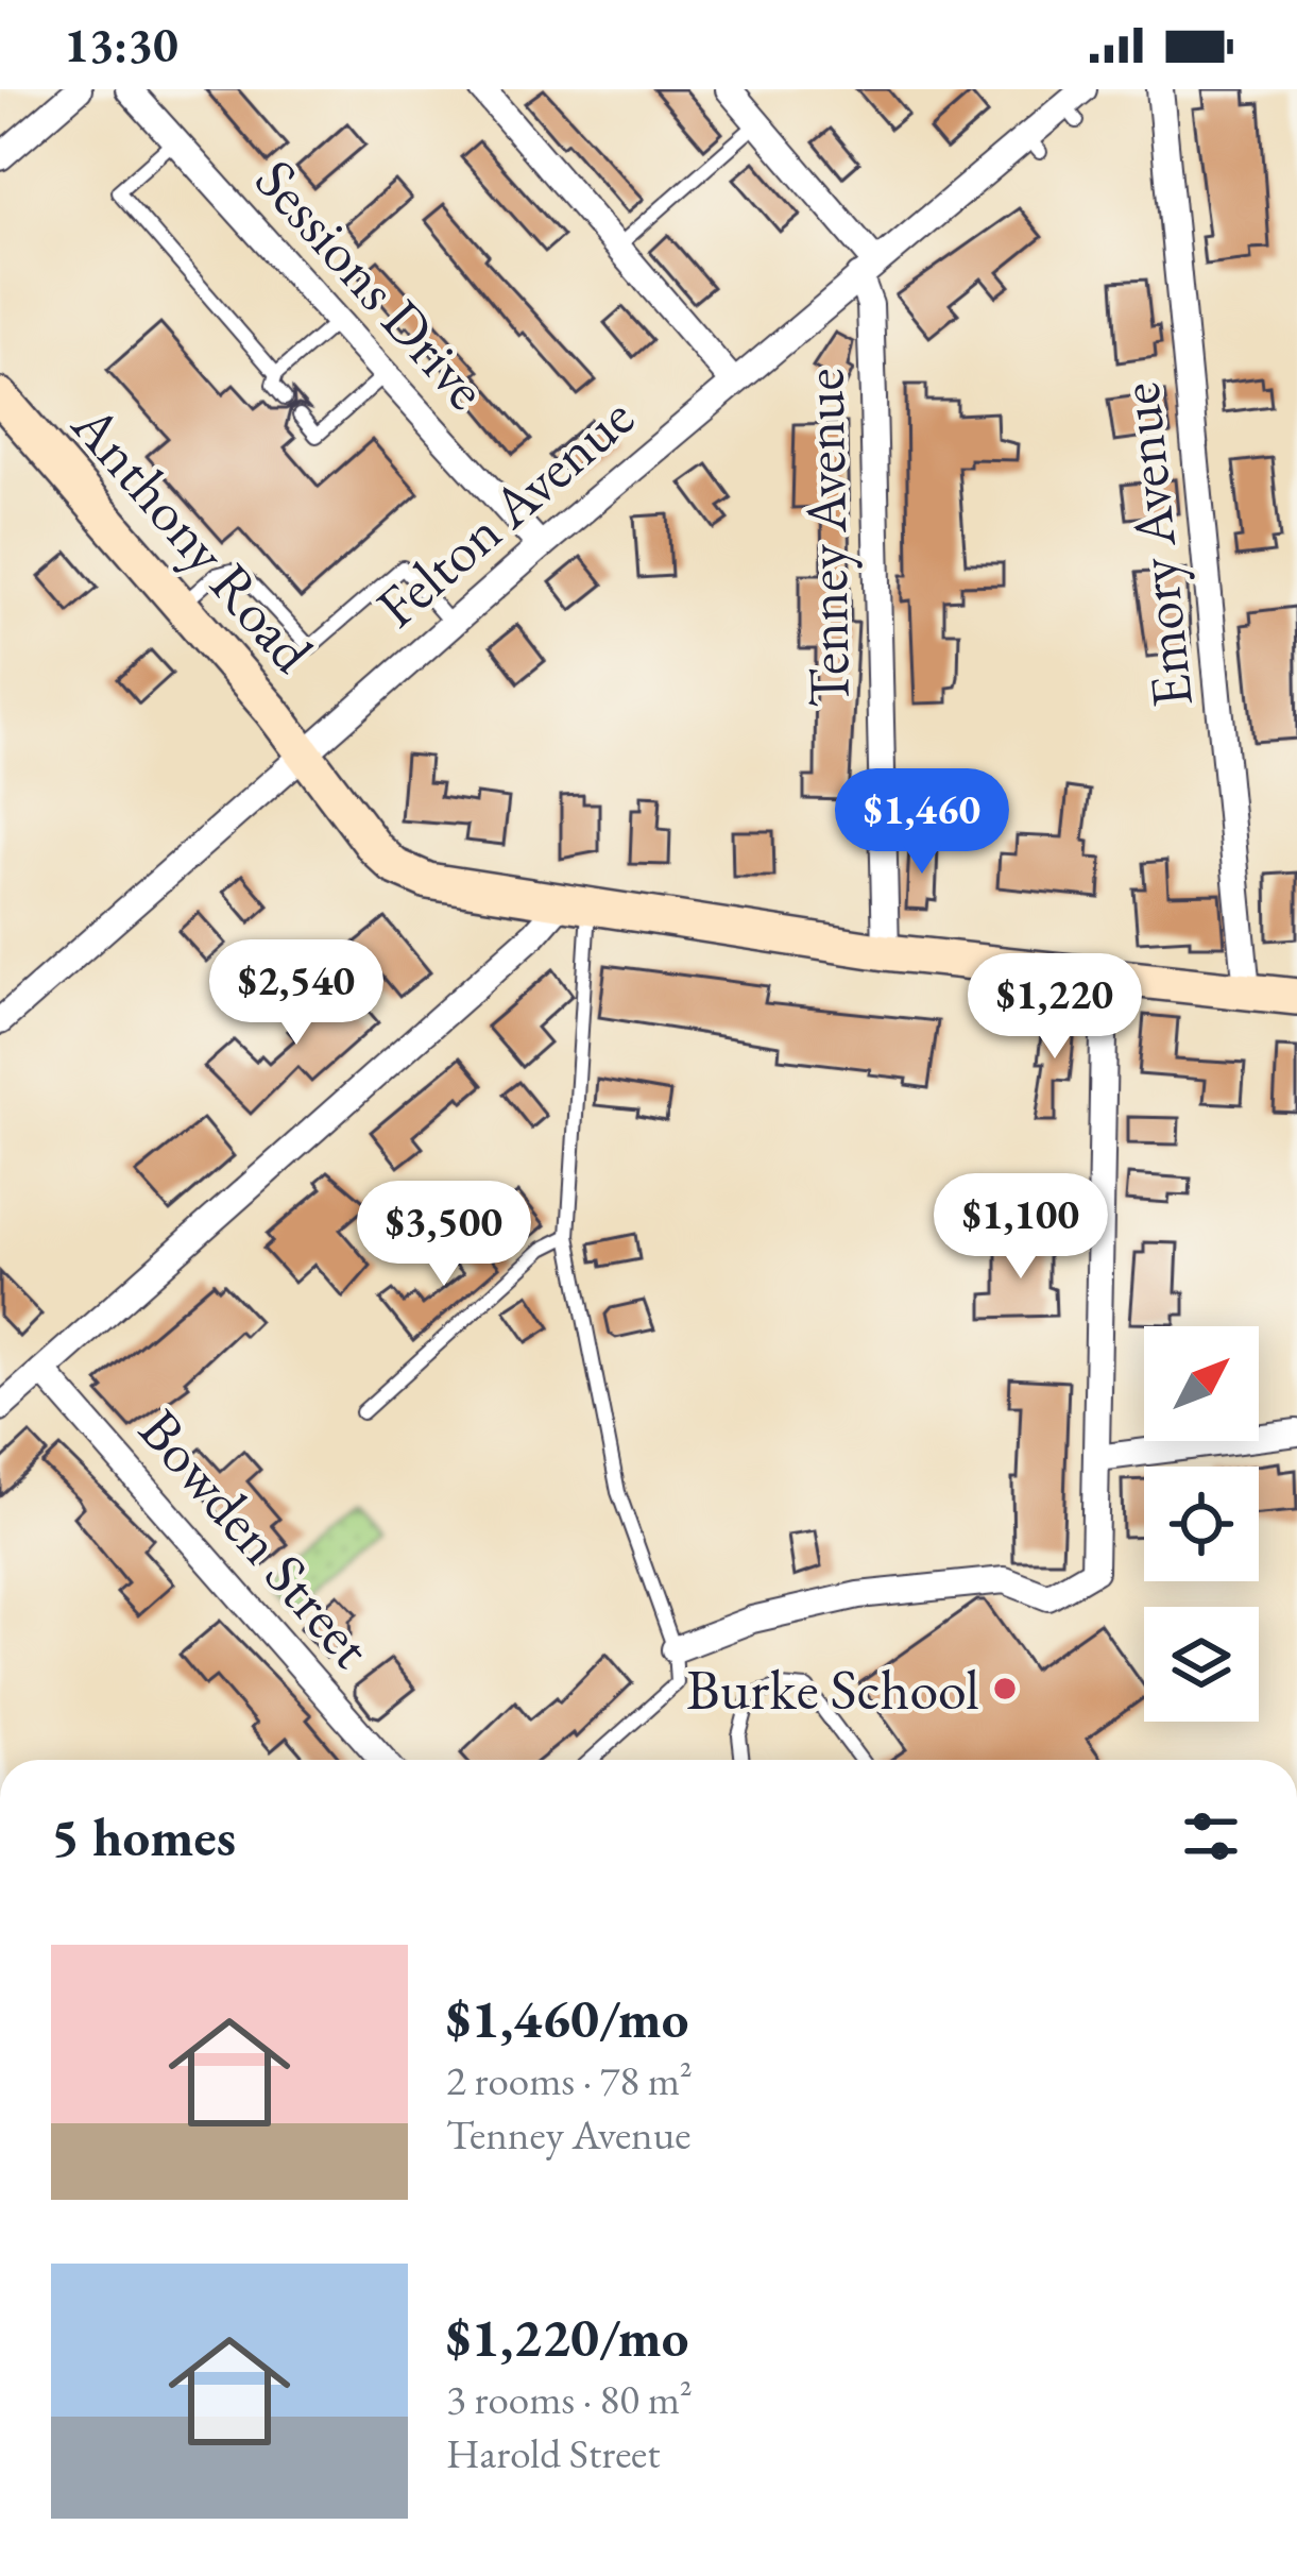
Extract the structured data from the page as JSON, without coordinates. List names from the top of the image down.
{
  "streets": {
    "street": [
      "Sessions Drive",
      "Felton Avenue",
      "Anthony Road",
      "Tenney Avenue",
      "Emory Avenue",
      "Bowden Street"
    ]
  },
  "crossings": [
    ["Sessions Drive", "Felton Avenue"],
    ["Felton Avenue", "Anthony Road"],
    ["Felton Avenue", "Tenney Avenue"],
    ["Anthony Road", "Tenney Avenue"],
    ["Anthony Road", "Emory Avenue"]
  ],
  "places": ["Burke School"],
  "north": "top right",
  "page": {
    "status": "13:30",
    "price": [
      "$1,460",
      "$2,540",
      "$1,220",
      "$1,100",
      "$3,500"
    ],
    "heading": "5 homes",
    "list": [
      {
        "name": "$1,460/mo",
        "note": "2 rooms · 78 m² · Tenney Avenue"
      },
      {
        "name": "$1,220/mo",
        "note": "3 rooms · 80 m² · Harold Street"
      }
    ]
  }
}
